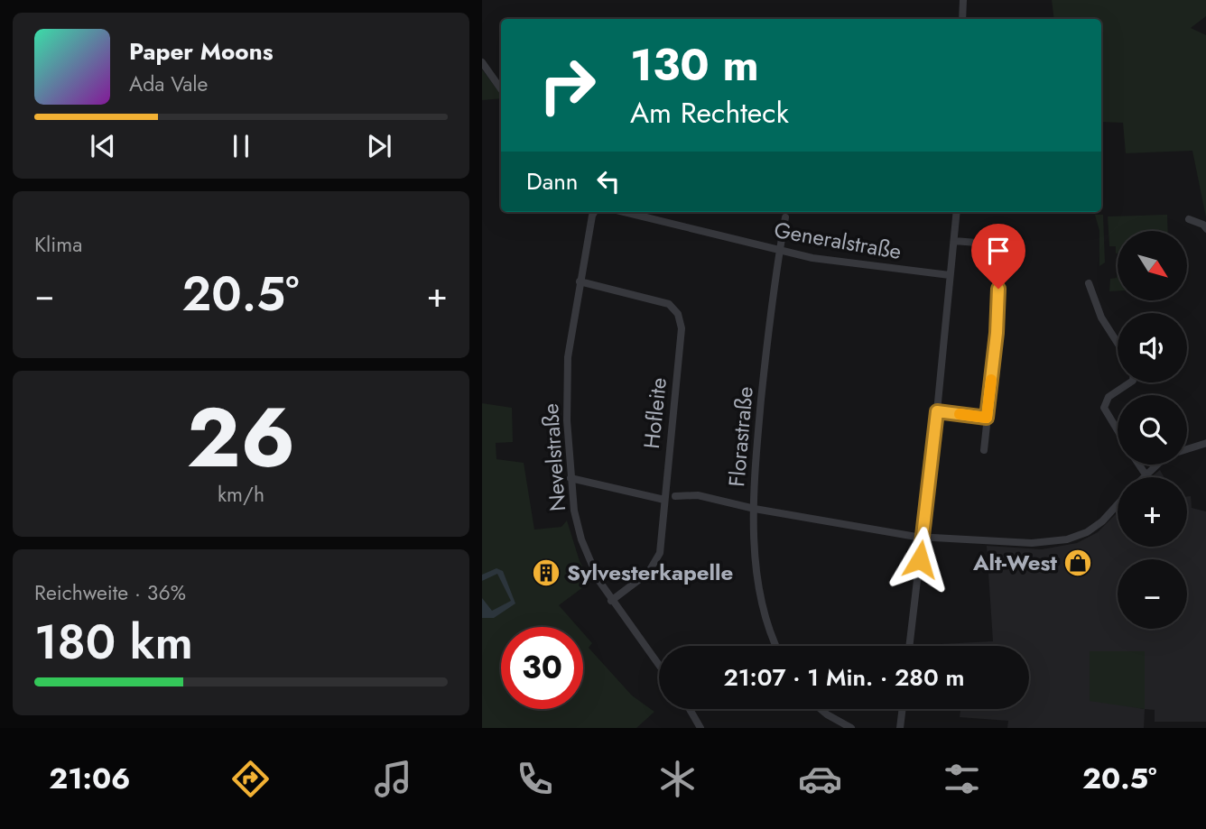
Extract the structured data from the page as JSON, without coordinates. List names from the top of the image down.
{
  "streets": {
    "street": [
      "Generalstraße",
      "Hofleite",
      "Florastraße",
      "Nevelstraße"
    ]
  },
  "crossings": [
    ["Generalstraße", "Florastraße"],
    ["Hofleite", "Nevelstraße"]
  ],
  "places": {
    "shop": ["Alt-West"],
    "building": ["Sylvesterkapelle"]
  },
  "north": "bottom right",
  "page": {
    "turn": ["130 m", "Am Rechteck"],
    "song": ["Paper Moons", "Ada Vale"],
    "then": "Dann",
    "tile": [
      "Klima",
      ["26", "km/h"],
      ["Reichweite · 36%", "180 km"]
    ],
    "map_buttons": ["+", "−"],
    "heat": ["−", "20.5°", "+"],
    "limit": "30",
    "trip": "21:07 · 1 Min. · 280 m",
    "tabs": ["21:06", "20.5°"]
  }
}
